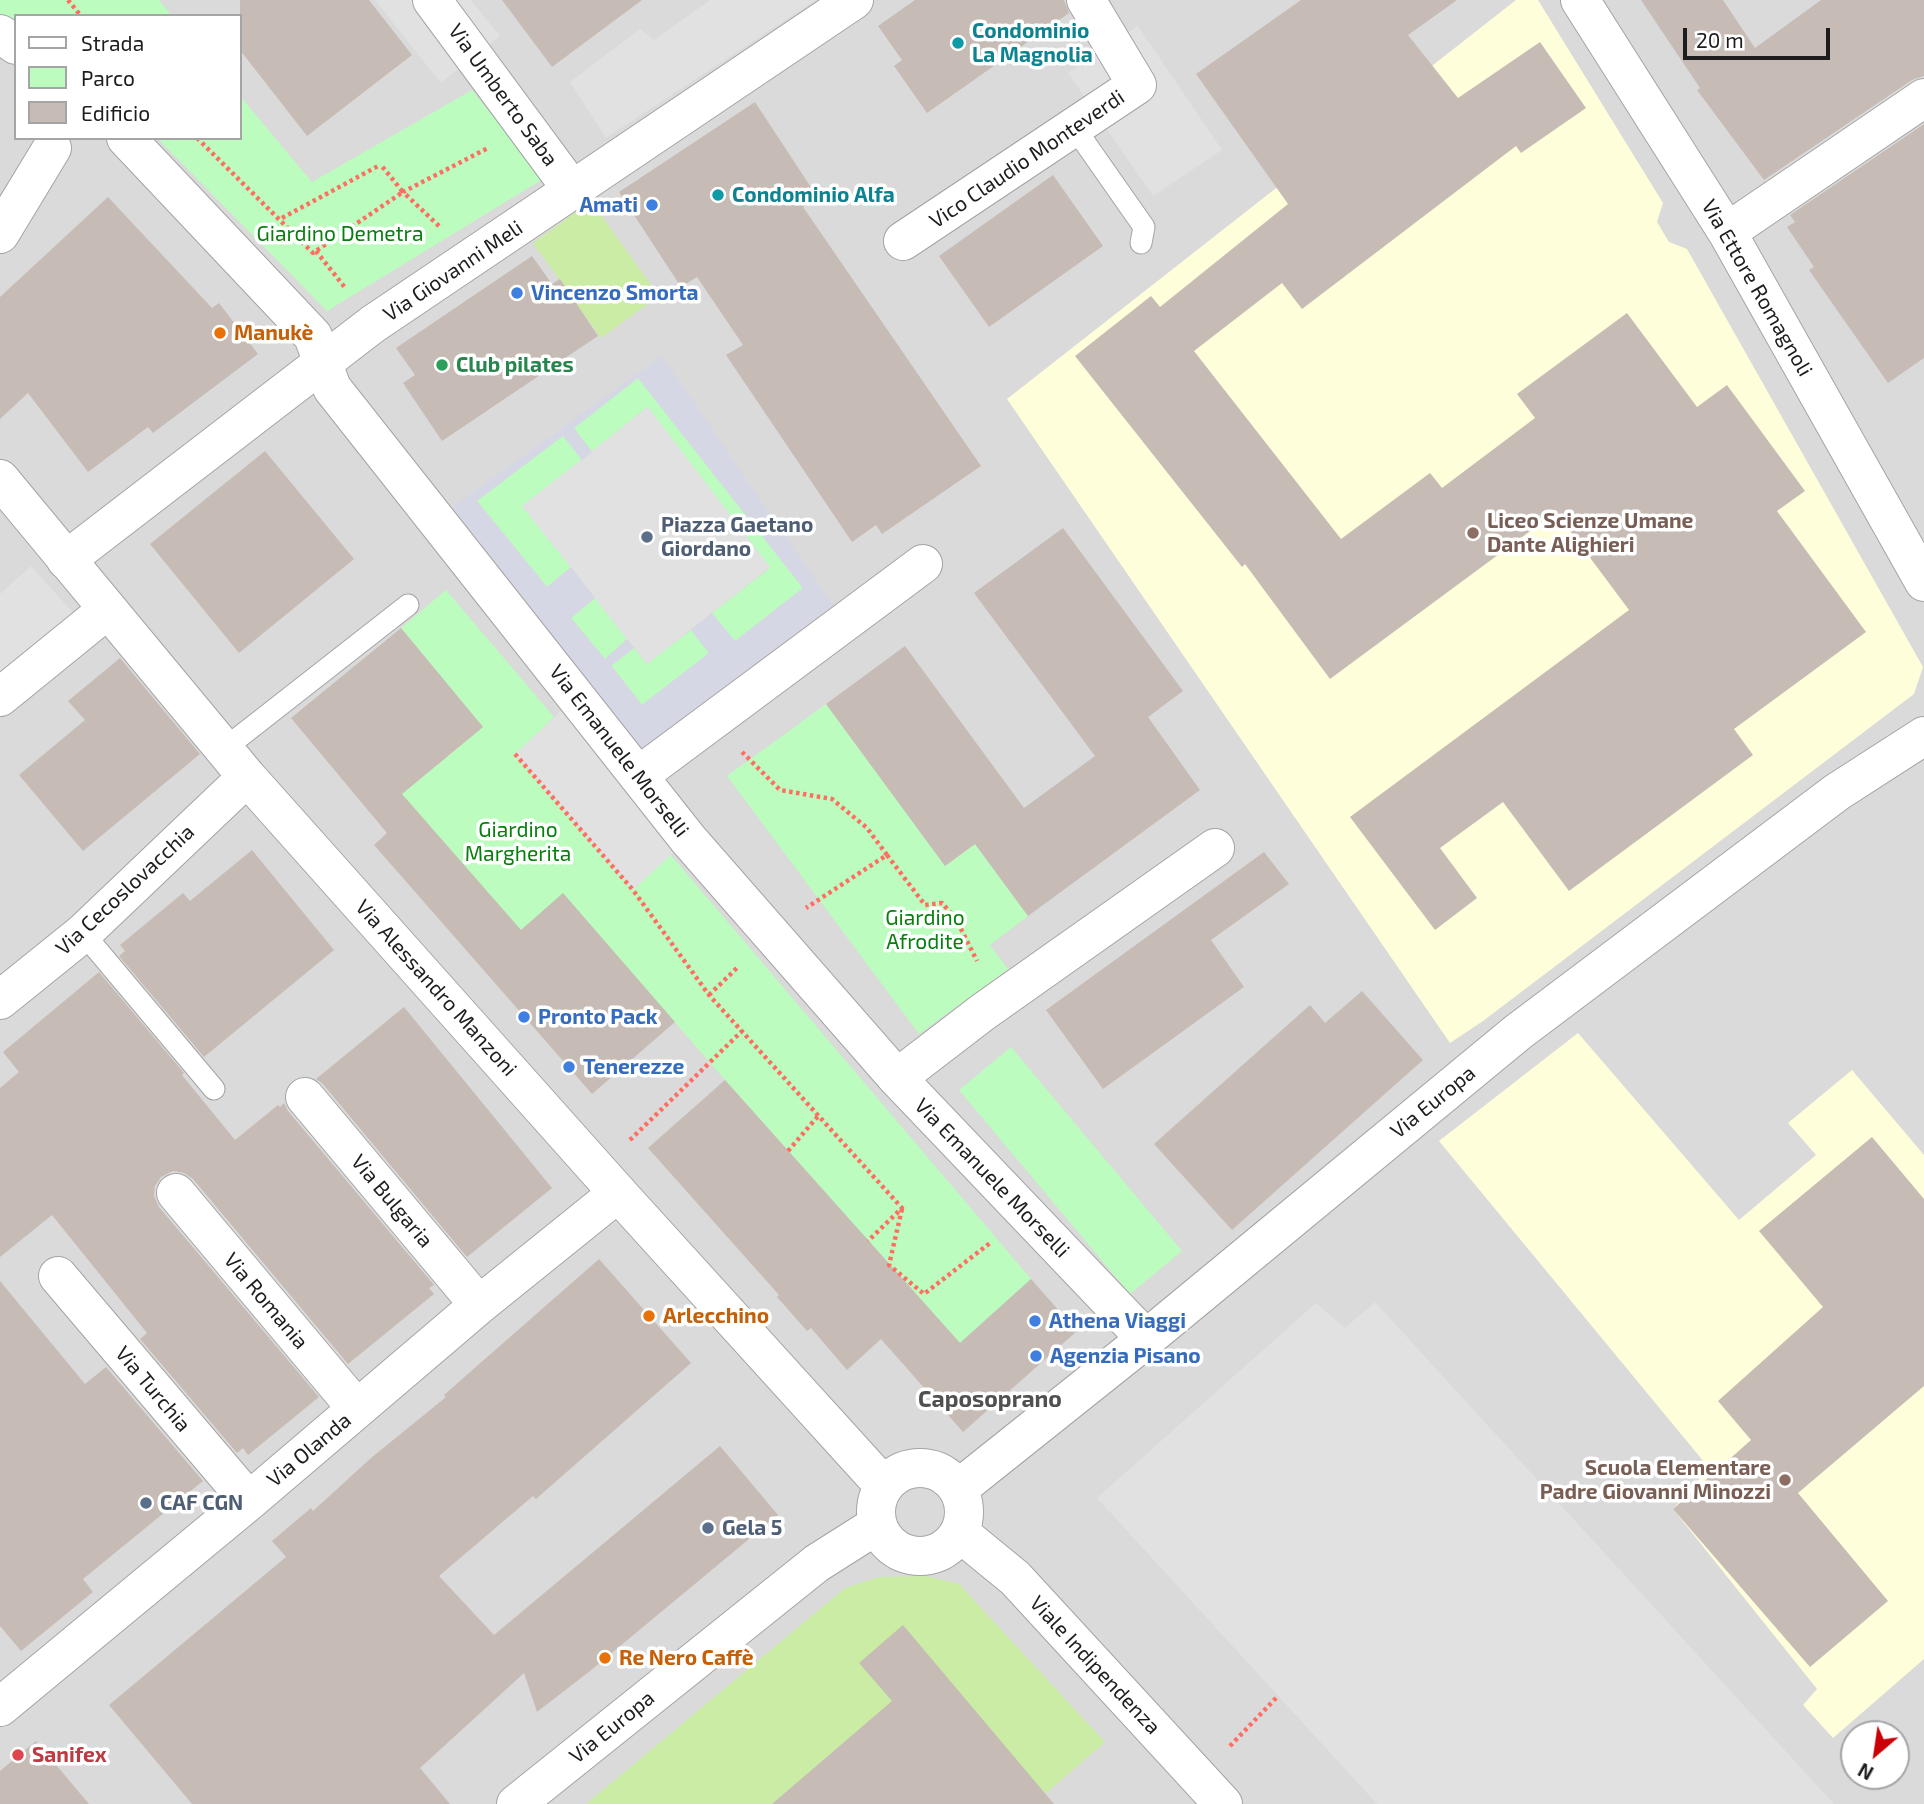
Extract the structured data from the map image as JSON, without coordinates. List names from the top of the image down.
{
  "streets": {
    "street": [
      "Via Umberto Saba",
      "Vico Claudio Monteverdi",
      "Via Giovanni Meli",
      "Via Ettore Romagnoli",
      "Via Emanuele Morselli",
      "Via Cecoslovacchia",
      "Via Alessandro Manzoni",
      "Via Europa",
      "Via Bulgaria",
      "Via Romania",
      "Via Turchia",
      "Via Olanda",
      "Viale Indipendenza"
    ]
  },
  "crossings": [
    ["Via Umberto Saba", "Via Giovanni Meli"],
    ["Via Giovanni Meli", "Via Emanuele Morselli"],
    ["Via Giovanni Meli", "Via Alessandro Manzoni"],
    ["Via Emanuele Morselli", "Via Europa"],
    ["Via Cecoslovacchia", "Via Alessandro Manzoni"],
    ["Via Alessandro Manzoni", "Via Europa"],
    ["Via Alessandro Manzoni", "Via Olanda"],
    ["Via Alessandro Manzoni", "Viale Indipendenza"],
    ["Via Europa", "Viale Indipendenza"],
    ["Via Bulgaria", "Via Olanda"],
    ["Via Romania", "Via Olanda"],
    ["Via Turchia", "Via Olanda"]
  ],
  "districts": ["Caposoprano"],
  "parks": ["Giardino Demetra", "Giardino Margherita", "Giardino Afrodite"],
  "places": [
    "Condominio La Magnolia",
    "Condominio Alfa",
    "Amati",
    "Vincenzo Smorta",
    "Manukè",
    "Club pilates",
    "Liceo Scienze Umane Dante Alighieri",
    "Piazza Gaetano Giordano",
    "Pronto Pack",
    "Tenerezze",
    "Arlecchino",
    "Athena Viaggi",
    "Agenzia Pisano",
    "Scuola Elementare Padre Giovanni Minozzi",
    "CAF CGN",
    "Gela 5",
    "Re Nero Caffè",
    "Sanifex"
  ],
  "legend": ["Strada", "Parco", "Edificio"],
  "scale_bar": "20 m",
  "north": "bottom left"
}
